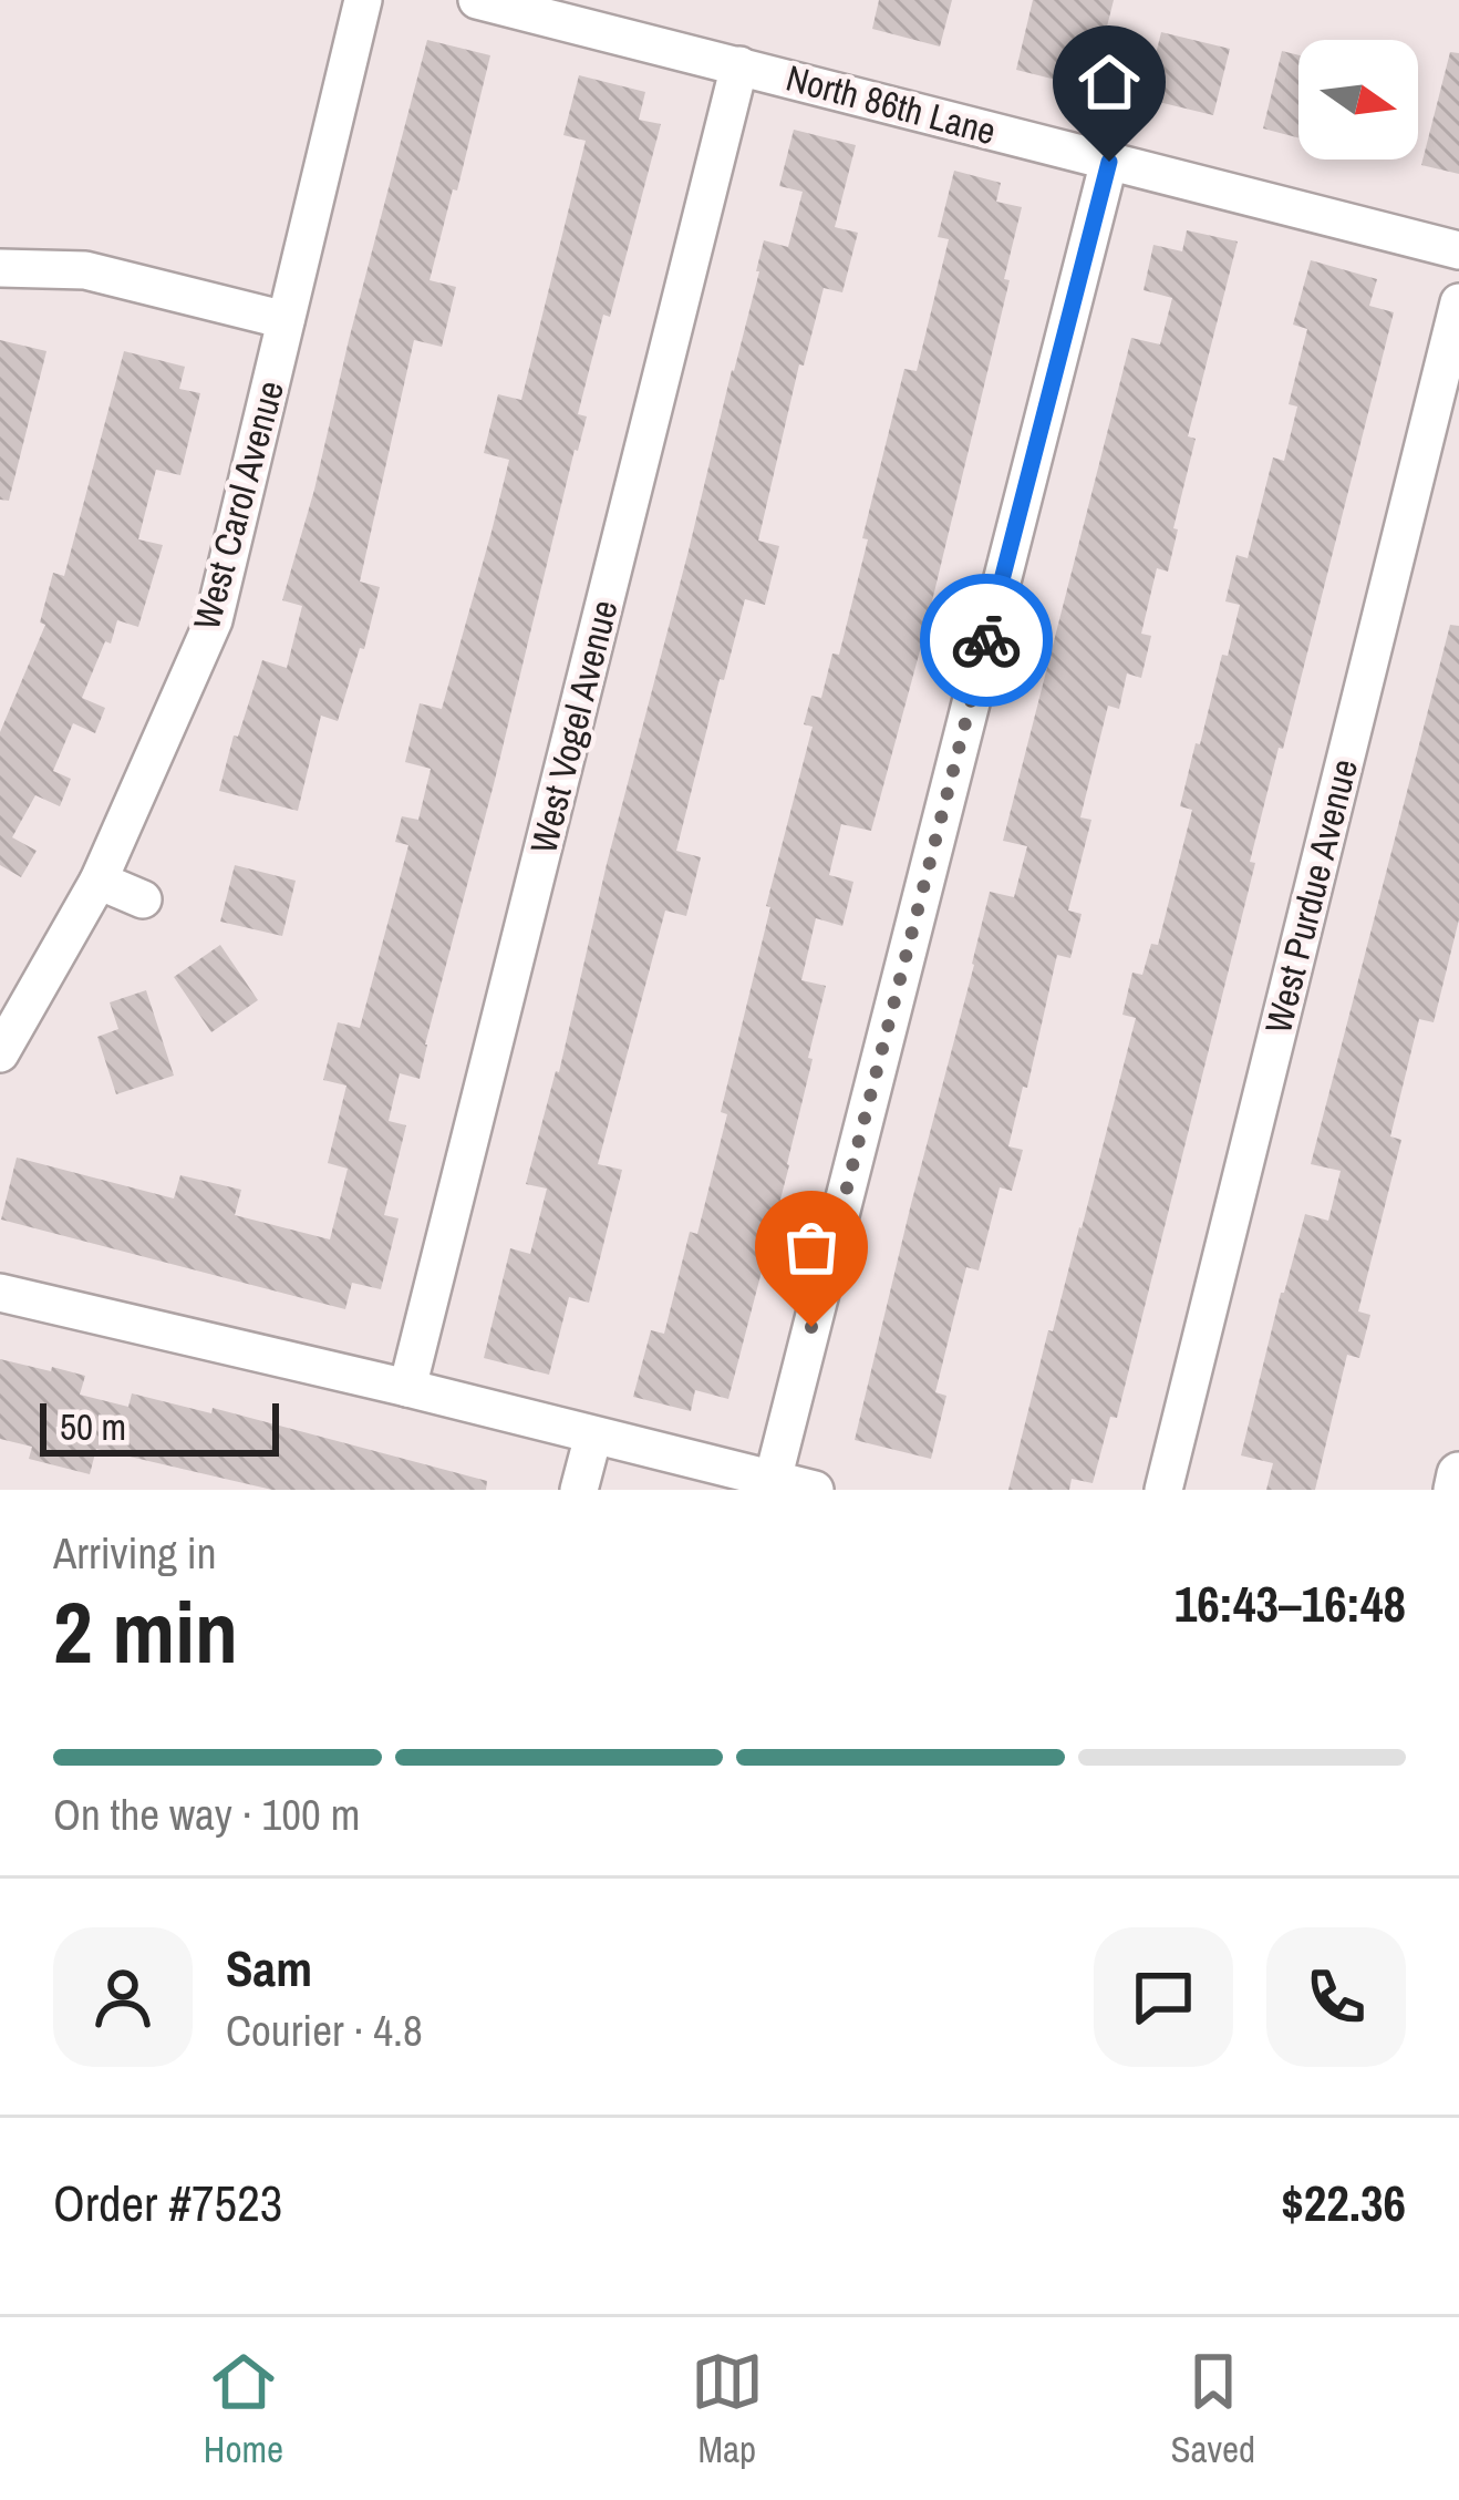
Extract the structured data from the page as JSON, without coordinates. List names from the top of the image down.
{
  "streets": {
    "street": [
      "North 86th Lane",
      "West Carol Avenue",
      "West Vogel Avenue",
      "West Purdue Avenue"
    ]
  },
  "crossings": [
    ["North 86th Lane", "West Vogel Avenue"]
  ],
  "scale_bar": "50 m",
  "north": "right",
  "page": {
    "scale": "50 m",
    "heading": ["2 min", "Arriving in", "16:43–16:48"],
    "panel": [
      "Sam",
      "Courier · 4.8",
      "Order #7523",
      "$22.36"
    ],
    "bar": "On the way · 100 m",
    "tabs": ["Home", "Map", "Saved"]
  }
}
